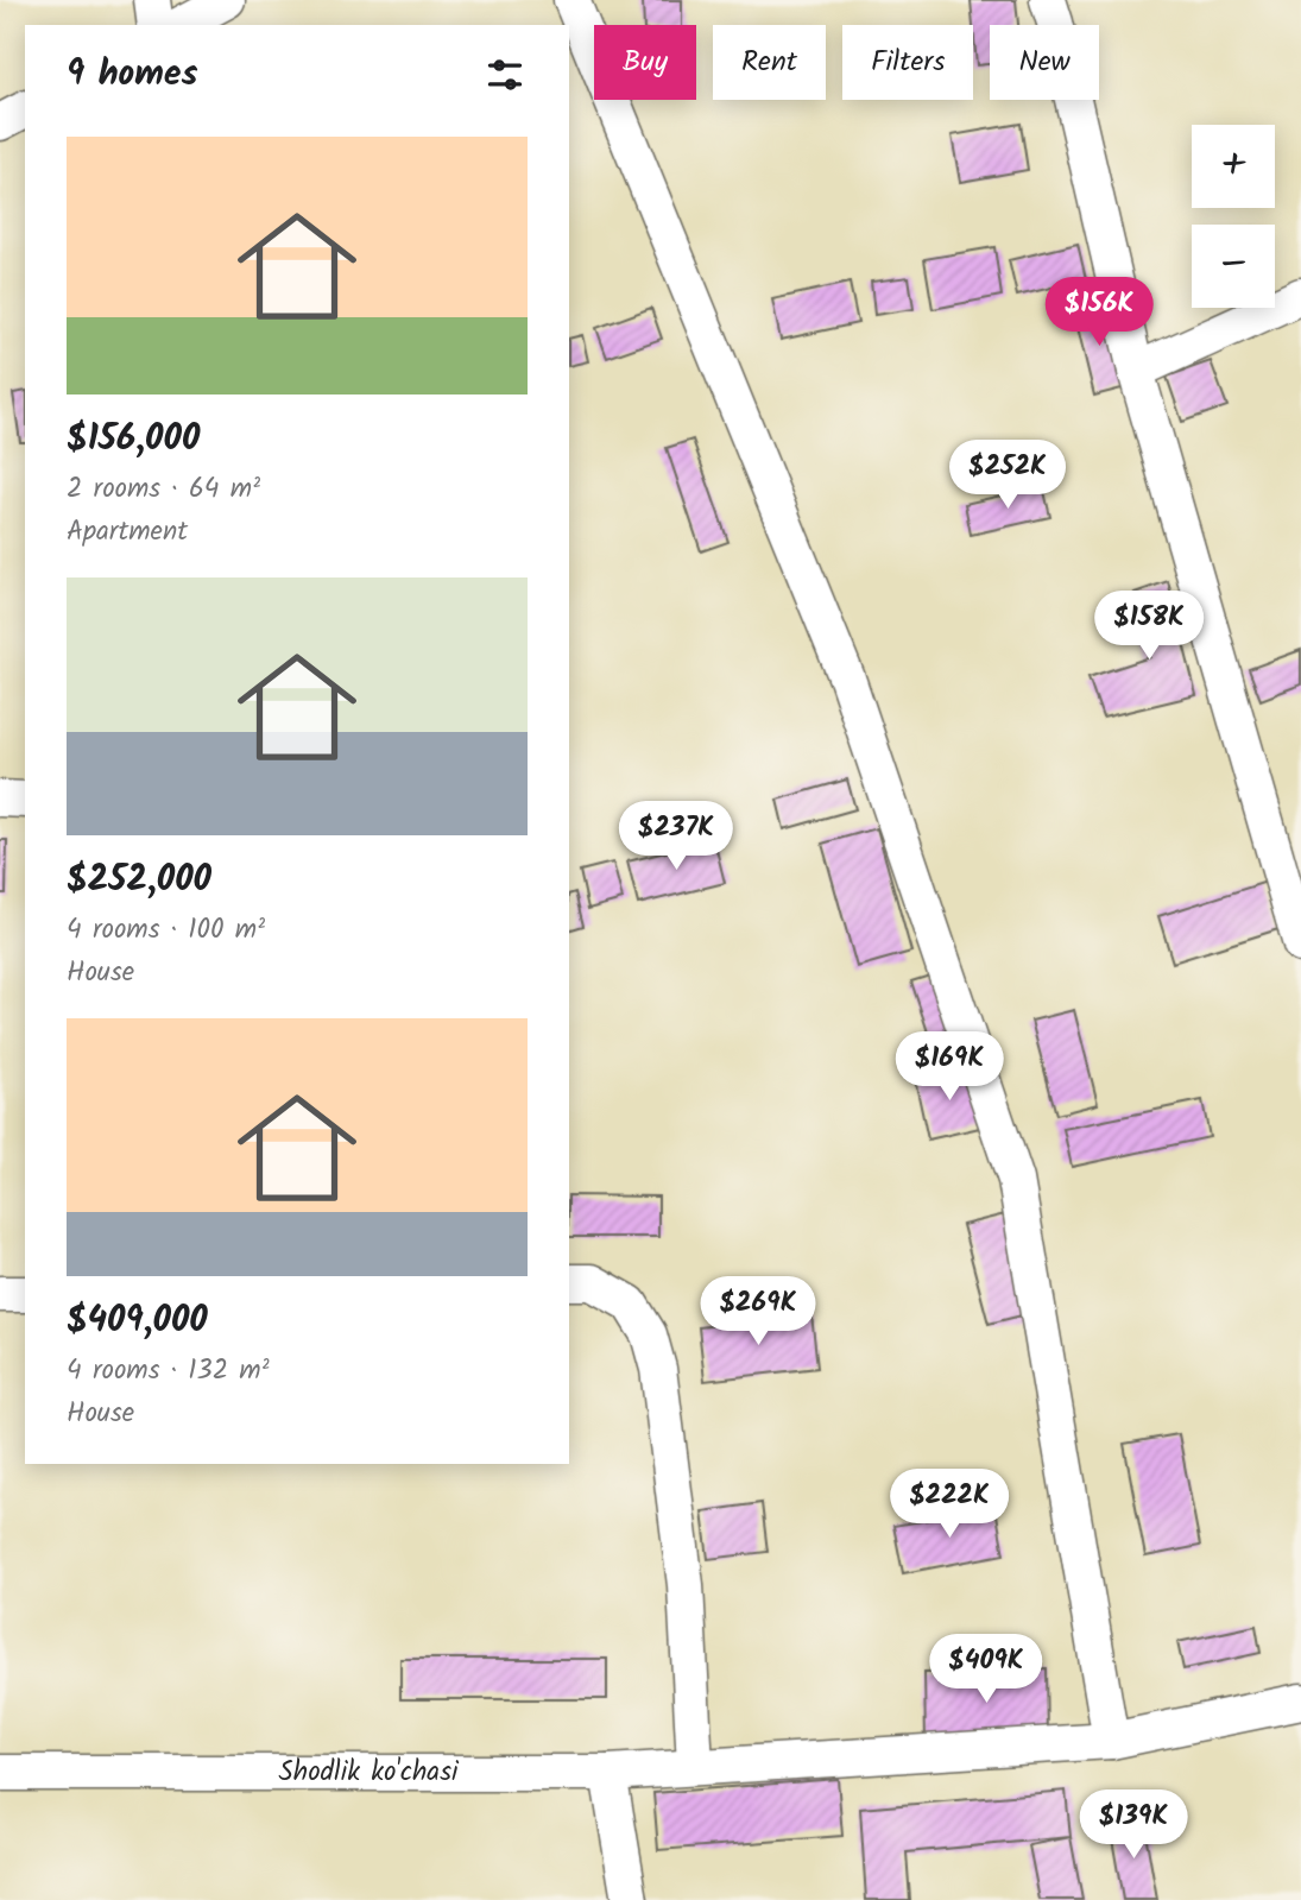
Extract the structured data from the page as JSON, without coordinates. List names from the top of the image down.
{
  "streets": {
    "street": ["Shodlik ko'chasi"]
  },
  "page": {
    "chip": [
      "Buy",
      "Rent",
      "Filters",
      "New"
    ],
    "heading": "9 homes",
    "map_buttons": ["+", "−"],
    "list": [
      {
        "name": "$156,000",
        "note": "2 rooms · 64 m² · Apartment"
      },
      {
        "name": "$252,000",
        "note": "4 rooms · 100 m² · House"
      },
      {
        "name": "$409,000",
        "note": "4 rooms · 132 m² · House"
      }
    ],
    "price": [
      "$156K",
      "$252K",
      "$158K",
      "$237K",
      "$169K",
      "$269K",
      "$222K",
      "$409K",
      "$139K"
    ]
  }
}
